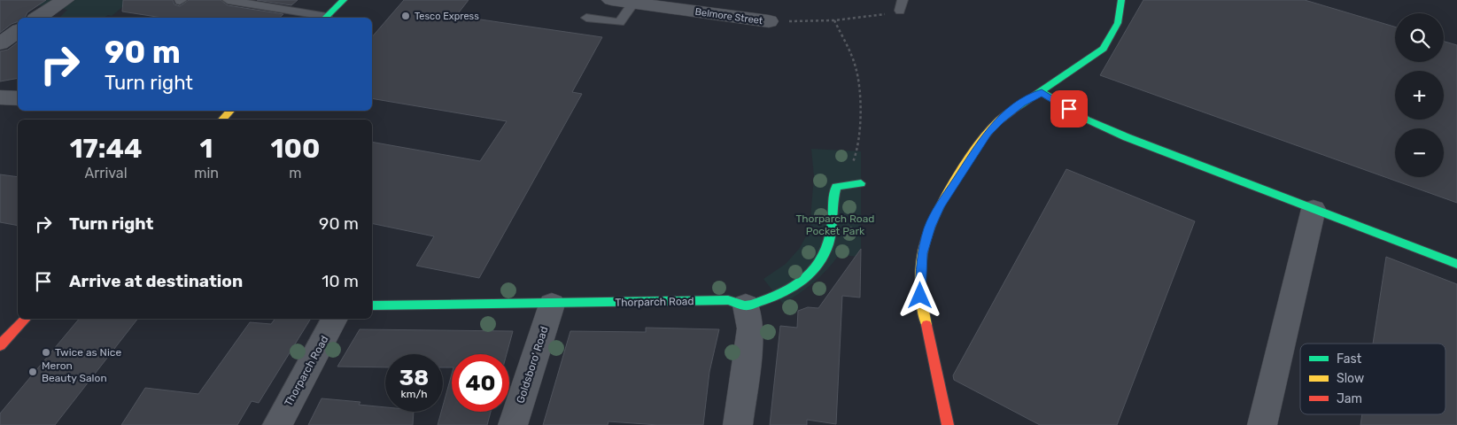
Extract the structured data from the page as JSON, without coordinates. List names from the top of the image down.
{
  "streets": {
    "street": ["Belmore Street", "Thorparch Road", "Goldsboro' Road"]
  },
  "crossings": [
    ["Thorparch Road", "Goldsboro' Road"]
  ],
  "parks": ["Thorparch Road Pocket Park"],
  "places": ["Tesco Express", "Twice as Nice", "Meron Beauty Salon"],
  "legend": ["Fast", "Slow", "Jam"],
  "page": {
    "map_buttons": ["+", "−"],
    "turn": ["90 m", "Turn right"],
    "eta": [
      "17:44",
      "Arrival",
      "1",
      "min",
      "100",
      "m"
    ],
    "list": [
      {
        "name": "Turn right",
        "value": "90 m"
      },
      {
        "name": "Arrive at destination",
        "value": "10 m"
      }
    ],
    "speed": "38 km/h",
    "limit": "40"
  }
}
